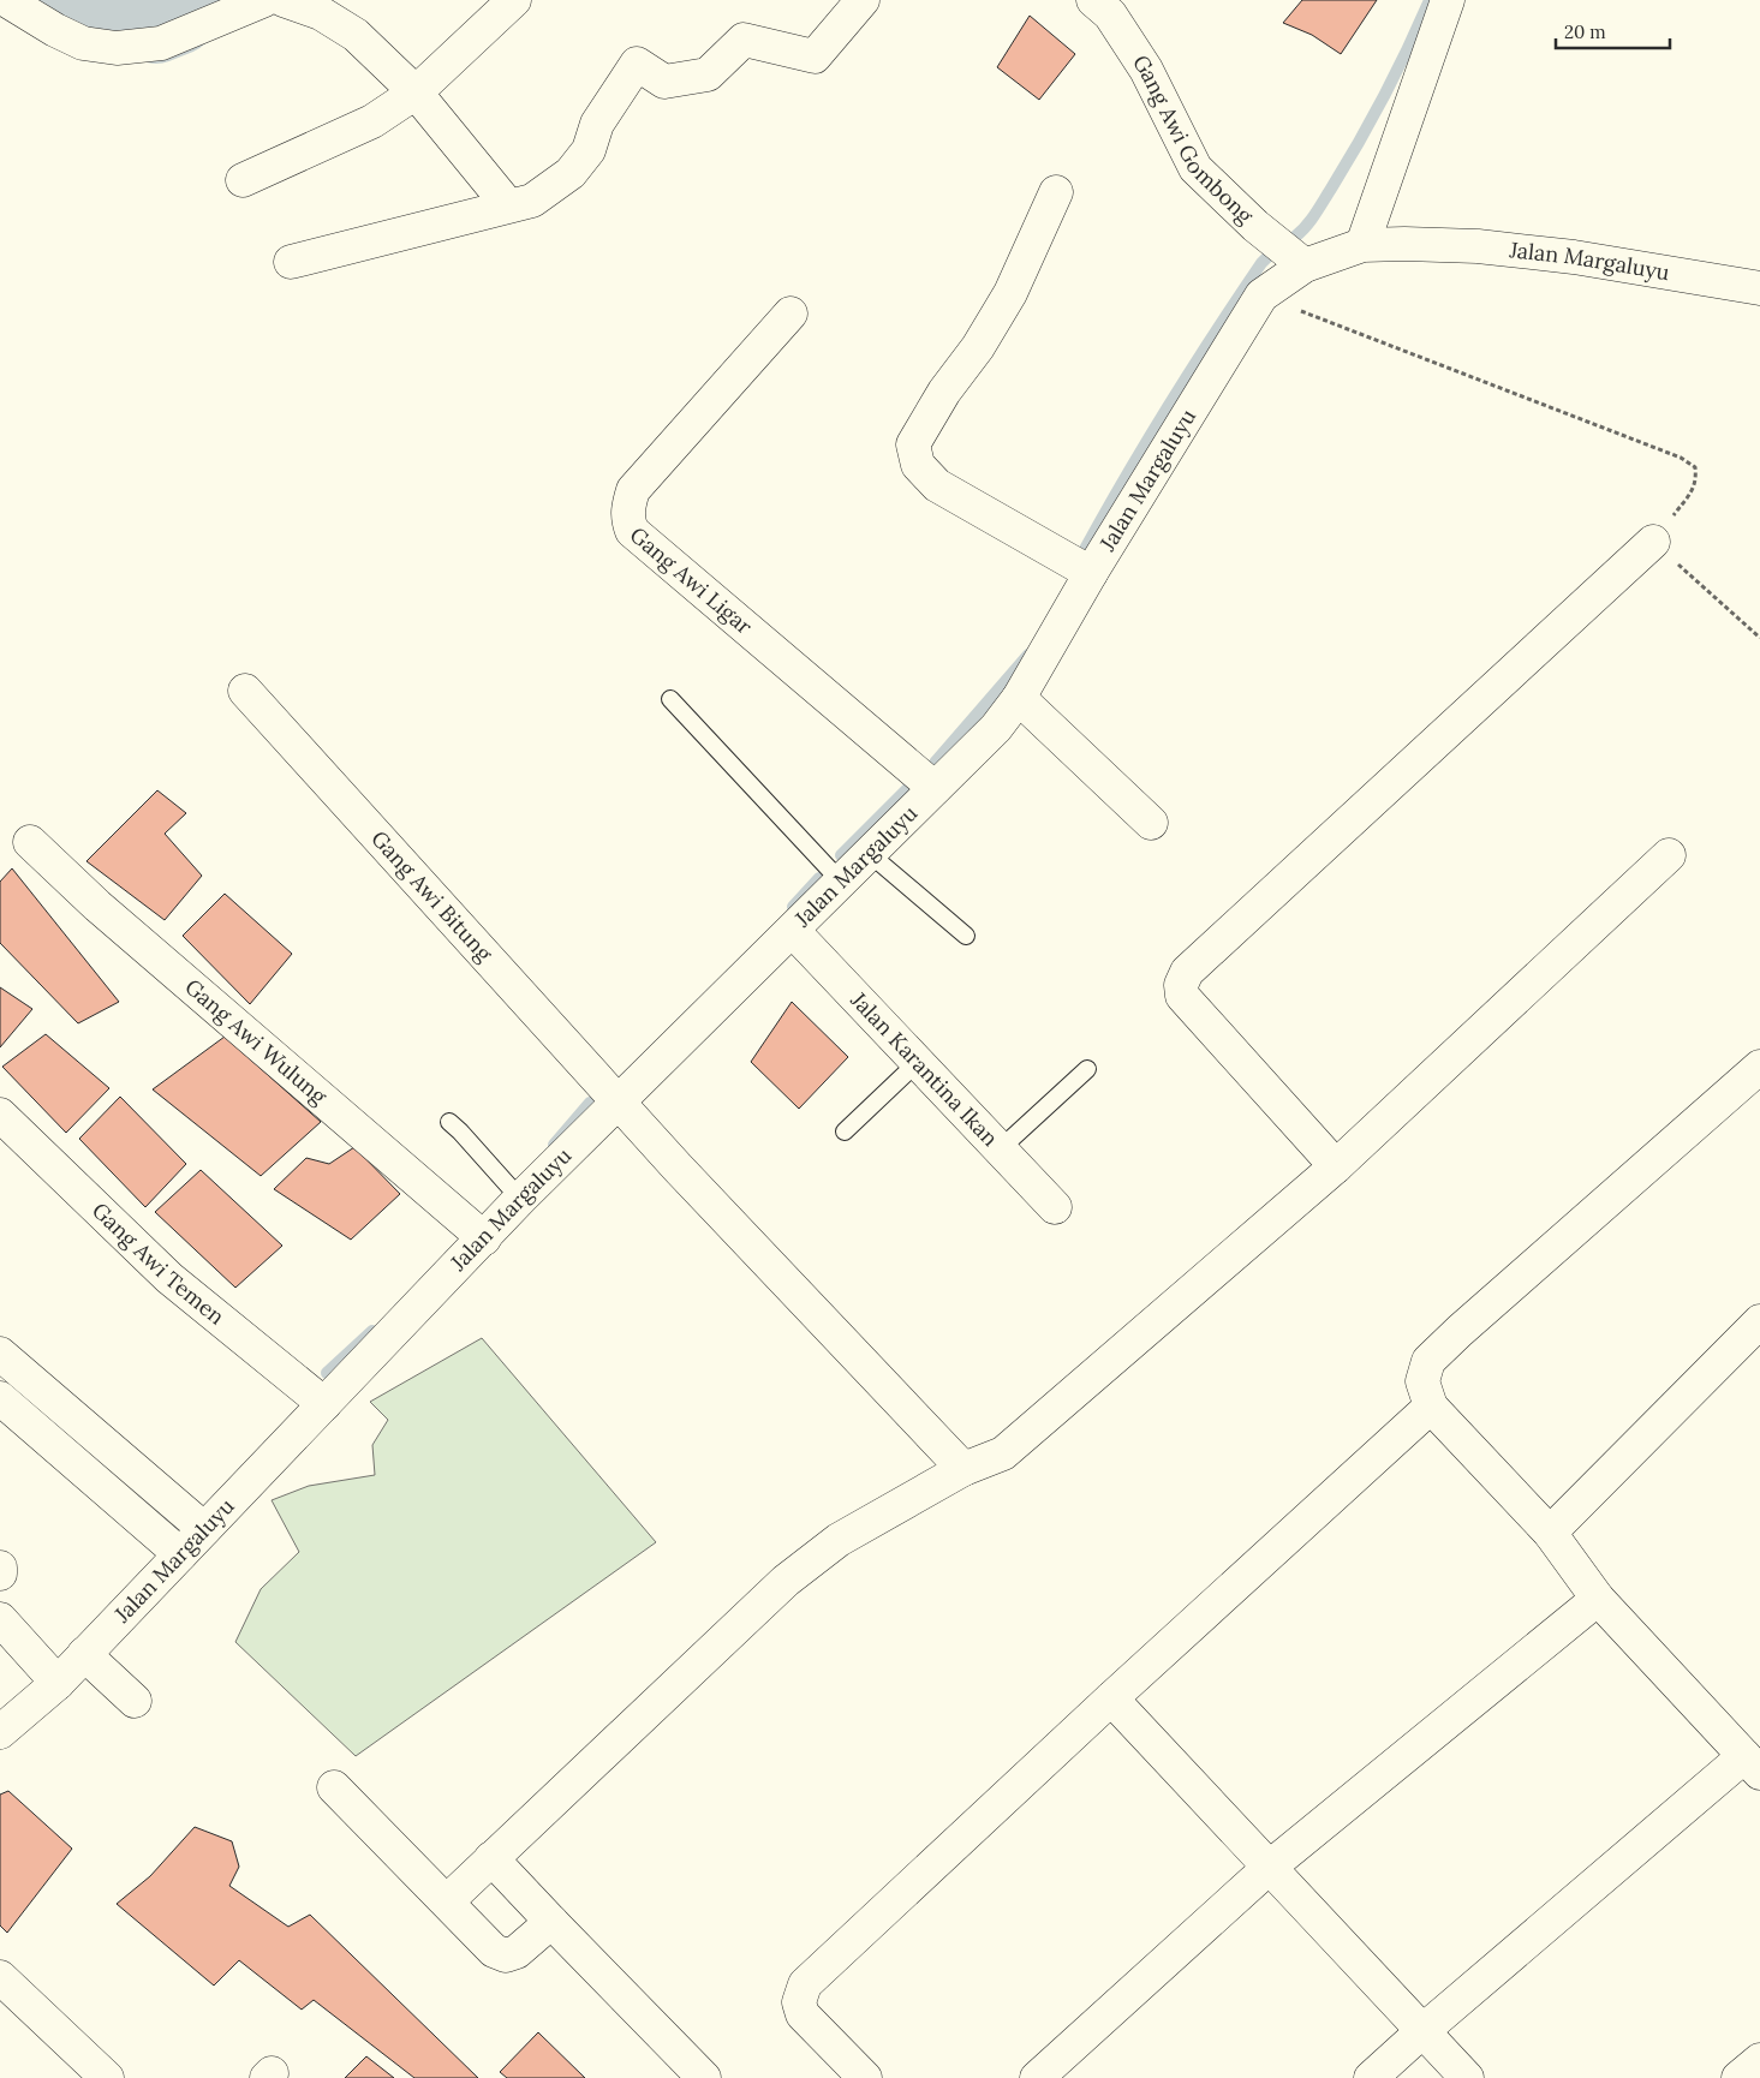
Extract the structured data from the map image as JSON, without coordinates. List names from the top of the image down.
{
  "streets": {
    "street": [
      "Gang Awi Gombong",
      "Jalan Margaluyu",
      "Gang Awi Ligar",
      "Gang Awi Bitung",
      "Gang Awi Wulung",
      "Jalan Karantina Ikan",
      "Gang Awi Temen"
    ]
  },
  "crossings": [
    ["Gang Awi Gombong", "Jalan Margaluyu"],
    ["Jalan Margaluyu", "Gang Awi Ligar"],
    ["Jalan Margaluyu", "Gang Awi Bitung"],
    ["Jalan Margaluyu", "Gang Awi Wulung"],
    ["Jalan Margaluyu", "Jalan Karantina Ikan"],
    ["Jalan Margaluyu", "Gang Awi Temen"]
  ],
  "scale_bar": "20 m"
}
